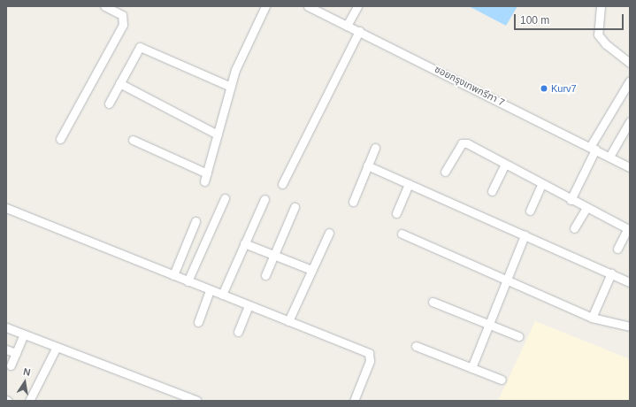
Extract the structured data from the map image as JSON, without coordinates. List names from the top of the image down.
{
  "streets": {
    "street": ["ซอยกรุงเทพกรีฑา 7"]
  },
  "places": ["Kurv7"],
  "scale_bar": "100 m",
  "north": "top"
}
